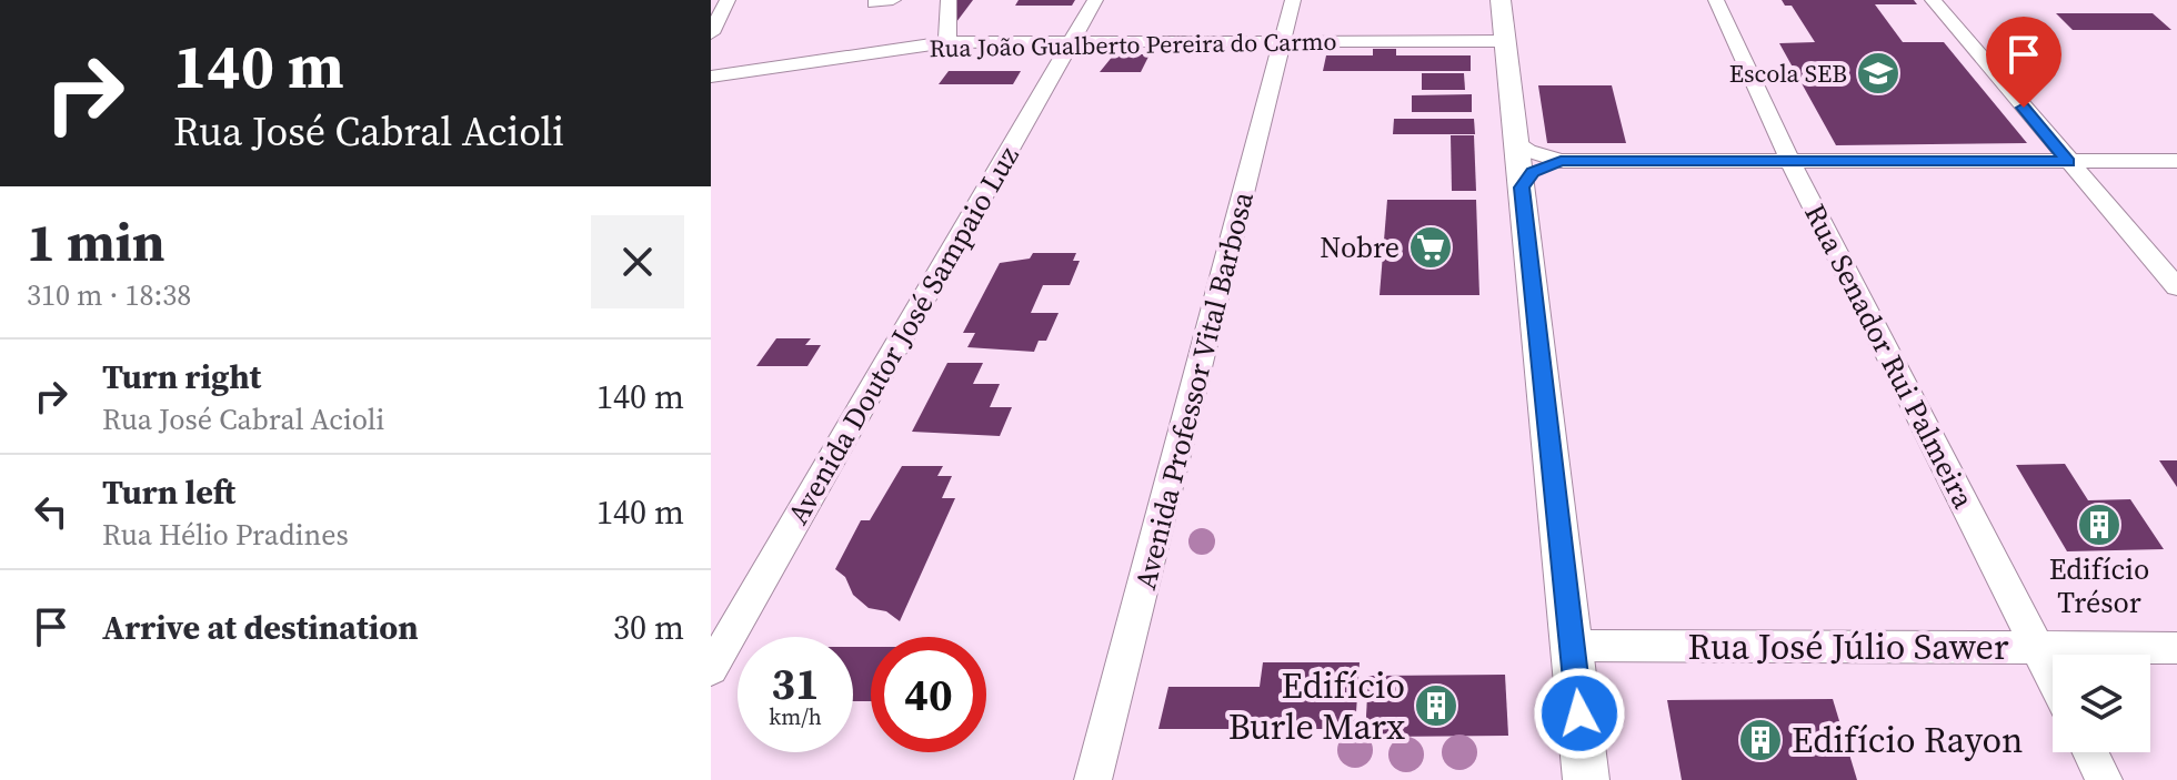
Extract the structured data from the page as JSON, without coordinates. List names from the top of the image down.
{
  "streets": {
    "street": [
      "Rua João Gualberto Pereira do Carmo",
      "Avenida Doutor José Sampaio Luz",
      "Rua Senador Rui Palmeira",
      "Avenida Professor Vital Barbosa",
      "Rua José Júlio Sawer"
    ]
  },
  "crossings": [
    ["Rua João Gualberto Pereira do Carmo", "Avenida Doutor José Sampaio Luz"],
    ["Rua João Gualberto Pereira do Carmo", "Avenida Professor Vital Barbosa"],
    ["Rua Senador Rui Palmeira", "Rua José Júlio Sawer"]
  ],
  "places": {
    "school or university": ["Escola SEB"],
    "supermarket": ["Nobre"],
    "building": ["Edifício Trésor", "Edifício Burle Marx", "Edifício Rayon"]
  },
  "page": {
    "turn": ["140 m", "Rua José Cabral Acioli"],
    "heading": ["1 min", "310 m · 18:38"],
    "list": [
      {
        "name": "Turn right",
        "note": "Rua José Cabral Acioli",
        "value": "140 m"
      },
      {
        "name": "Turn left",
        "note": "Rua Hélio Pradines",
        "value": "140 m"
      },
      {
        "name": "Arrive at destination",
        "value": "30 m"
      }
    ],
    "speed": "31 km/h",
    "limit": "40"
  }
}
